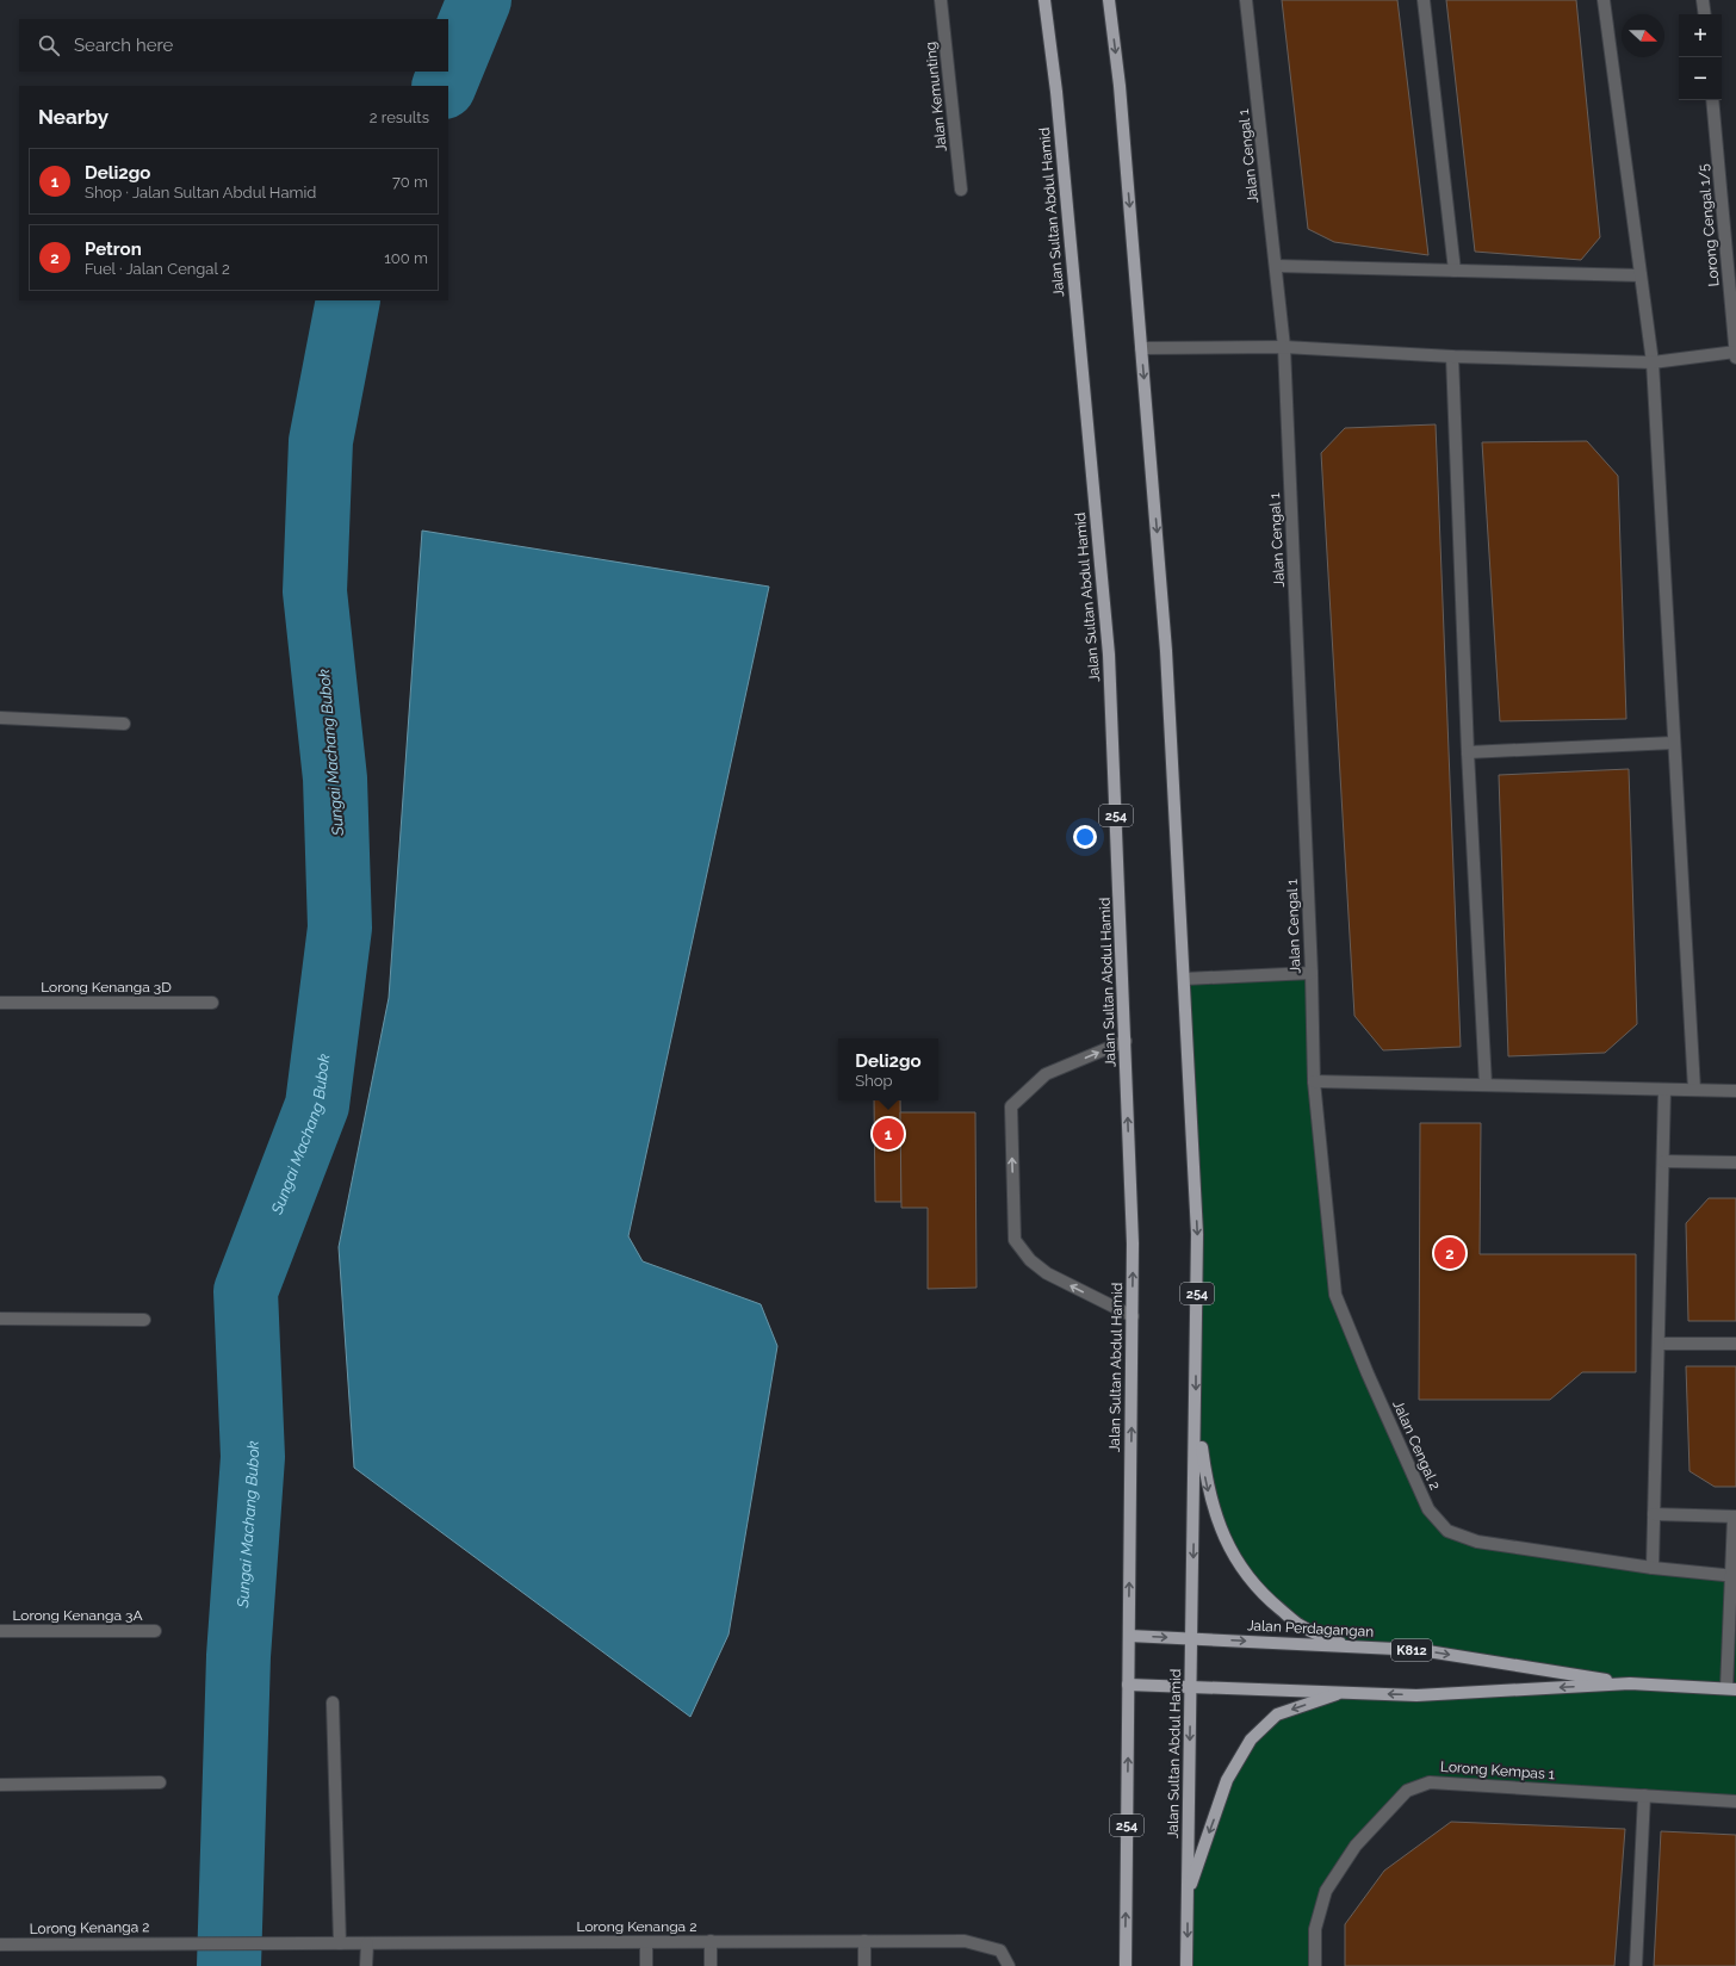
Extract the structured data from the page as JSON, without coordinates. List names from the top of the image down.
{
  "streets": {
    "main road": [
      "Jalan Sultan Abdul Hamid",
      "254",
      "Jalan Perdagangan",
      "K812"
    ],
    "street": [
      "Jalan Kemunting",
      "Jalan Cengal 1",
      "Lorong Cengal 1/5",
      "Lorong Kenanga 3D",
      "Jalan Cengal 2",
      "Lorong Kenanga 3A",
      "Lorong Kempas 1",
      "Lorong Kenanga 2"
    ]
  },
  "crossings": [
    ["Jalan Cengal 1", "Jalan Cengal 2"],
    ["Jalan Sultan Abdul Hamid", "Jalan Perdagangan"]
  ],
  "water": ["Sungai Machang Bubok"],
  "north": "right",
  "page": {
    "map_buttons": ["+", "−"],
    "search": "Search here",
    "heading": ["Nearby", "2 results"],
    "list": [
      {
        "mark": "1",
        "name": "Deli2go",
        "note": "Shop · Jalan Sultan Abdul Hamid",
        "value": "70 m"
      },
      {
        "mark": "2",
        "name": "Petron",
        "note": "Fuel · Jalan Cengal 2",
        "value": "100 m"
      }
    ],
    "popup": ["Deli2go", "Shop"],
    "pins": ["1", "2"]
  }
}
